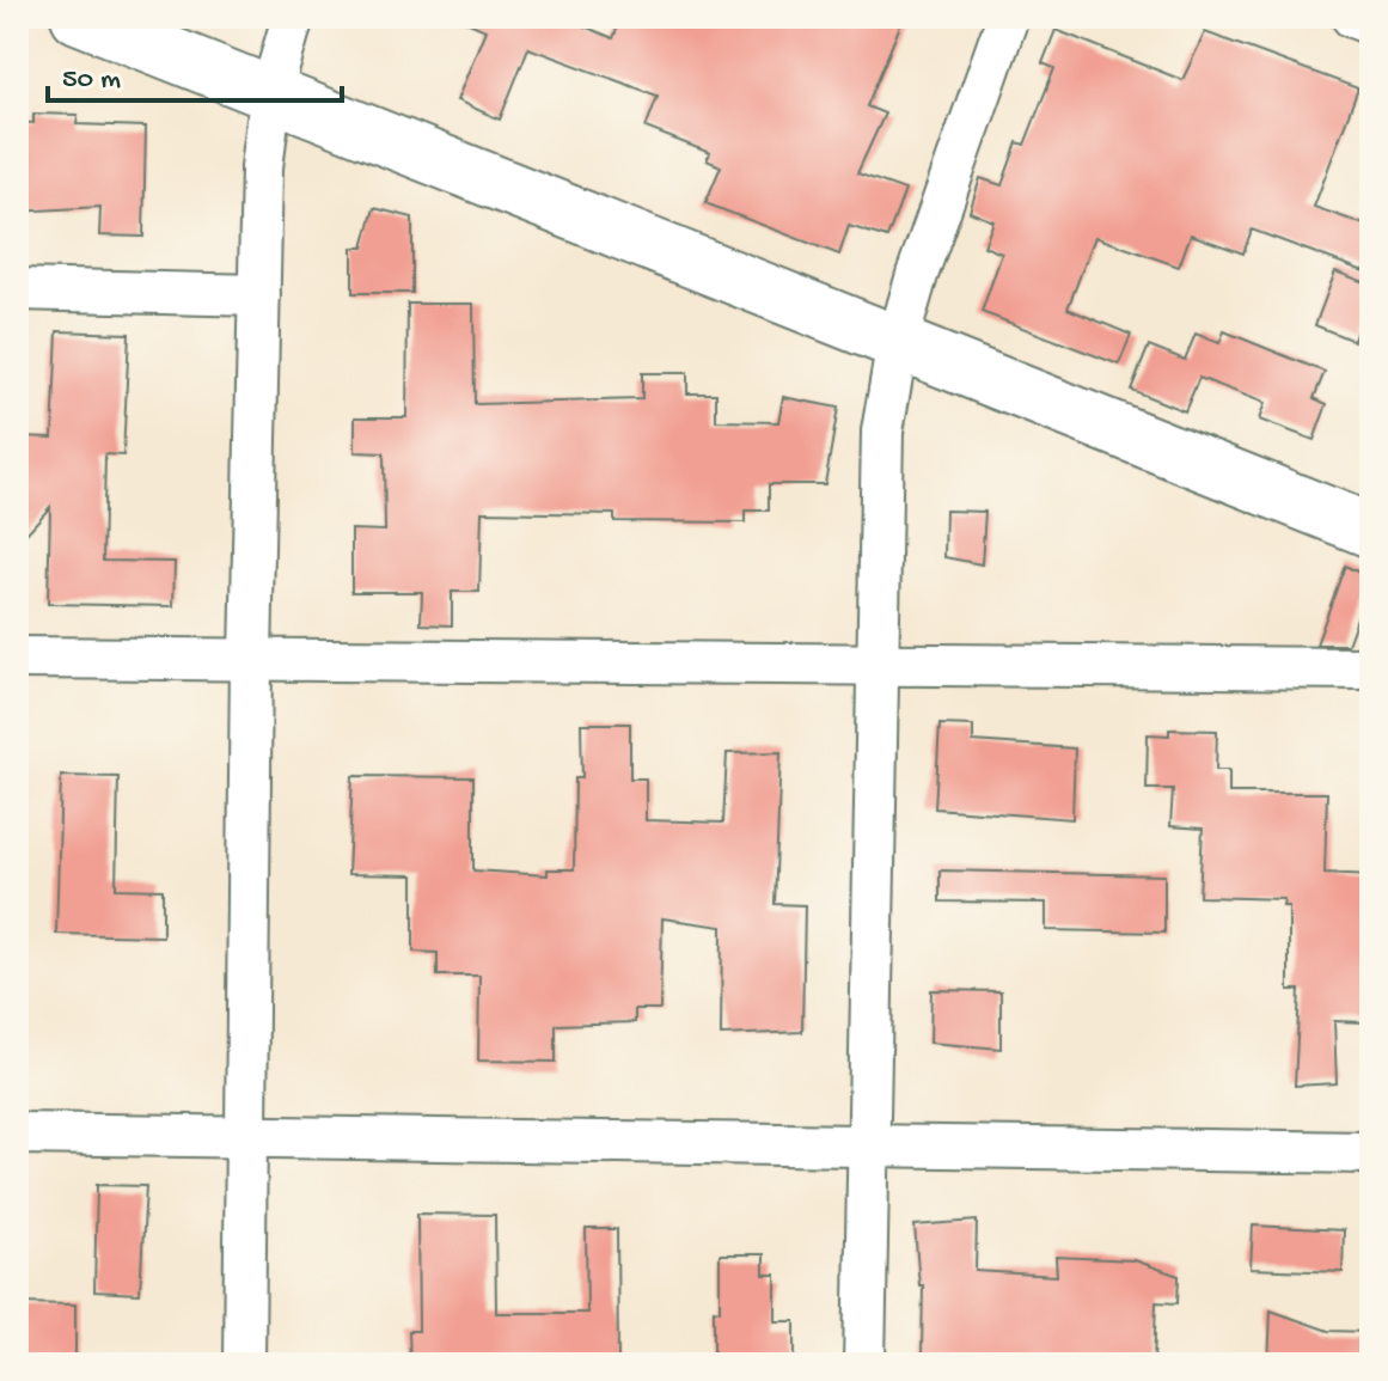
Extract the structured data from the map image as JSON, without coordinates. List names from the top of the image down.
{
  "scale_bar": "50 m"
}
